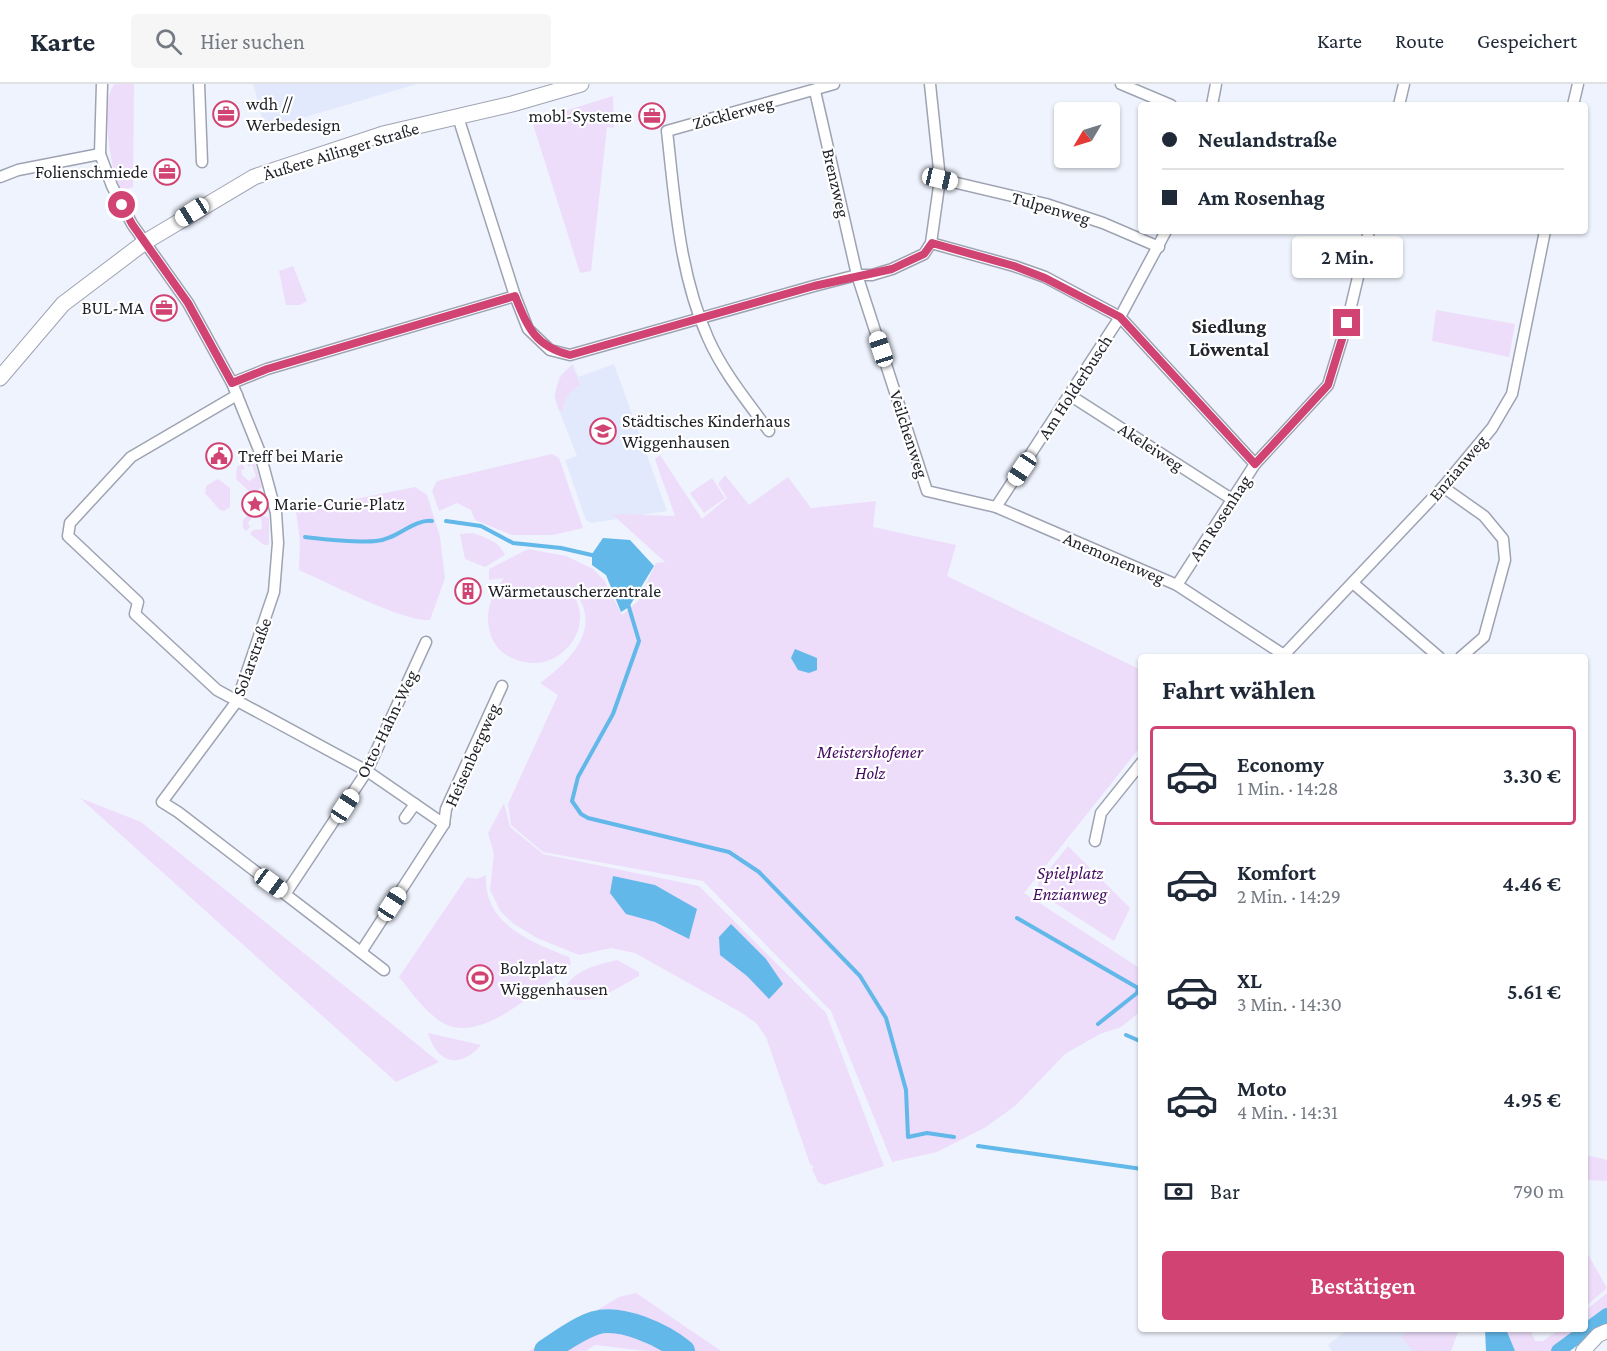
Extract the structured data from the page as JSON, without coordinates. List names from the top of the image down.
{
  "streets": {
    "main road": ["Äußere Ailinger Straße"],
    "street": [
      "Zöcklerweg",
      "Brenzweg",
      "Tulpenweg",
      "Am Holderbusch",
      "Veilchenweg",
      "Akeleiweg",
      "Enzianweg",
      "Am Rosenhag",
      "Anemonenweg",
      "Solarstraße",
      "Otto-Hahn-Weg",
      "Heisenbergweg"
    ]
  },
  "crossings": [
    ["Zöcklerweg", "Brenzweg"],
    ["Äußere Ailinger Straße", "Solarstraße"],
    ["Brenzweg", "Veilchenweg"],
    ["Tulpenweg", "Am Holderbusch"],
    ["Am Holderbusch", "Akeleiweg"],
    ["Am Holderbusch", "Anemonenweg"],
    ["Veilchenweg", "Anemonenweg"],
    ["Akeleiweg", "Am Rosenhag"],
    ["Am Rosenhag", "Anemonenweg"],
    ["Solarstraße", "Otto-Hahn-Weg"],
    ["Solarstraße", "Heisenbergweg"],
    ["Otto-Hahn-Weg", "Heisenbergweg"]
  ],
  "districts": ["Siedlung Löwental"],
  "parks": ["Meistershofener Holz", "Spielplatz Enzianweg"],
  "places": {
    "office": [
      "wdh // Werbedesign",
      "mobl-Systeme",
      "Folienschmiede",
      "BUL-MA"
    ],
    "school or university": ["Städtisches Kinderhaus Wiggenhausen"],
    "public building": ["Treff bei Marie"],
    "place": ["Marie-Curie-Platz"],
    "building": ["Wärmetauscherzentrale"],
    "sports": ["Bolzplatz Wiggenhausen"]
  },
  "north": "bottom left",
  "page": {
    "header": "Karte",
    "search": "Hier suchen",
    "nav": ["Karte", "Route", "Gespeichert"],
    "banner": ["Neulandstraße", "Am Rosenhag"],
    "bubble": "2 Min.",
    "heading": "Fahrt wählen",
    "list": [
      {
        "name": "Economy",
        "note": "1 Min. · 14:28",
        "value": "3.30 €"
      },
      {
        "name": "Komfort",
        "note": "2 Min. · 14:29",
        "value": "4.46 €"
      },
      {
        "name": "XL",
        "note": "3 Min. · 14:30",
        "value": "5.61 €"
      },
      {
        "name": "Moto",
        "note": "4 Min. · 14:31",
        "value": "4.95 €"
      }
    ],
    "pay": ["Bar", "790 m"],
    "buttons": "Bestätigen"
  }
}
